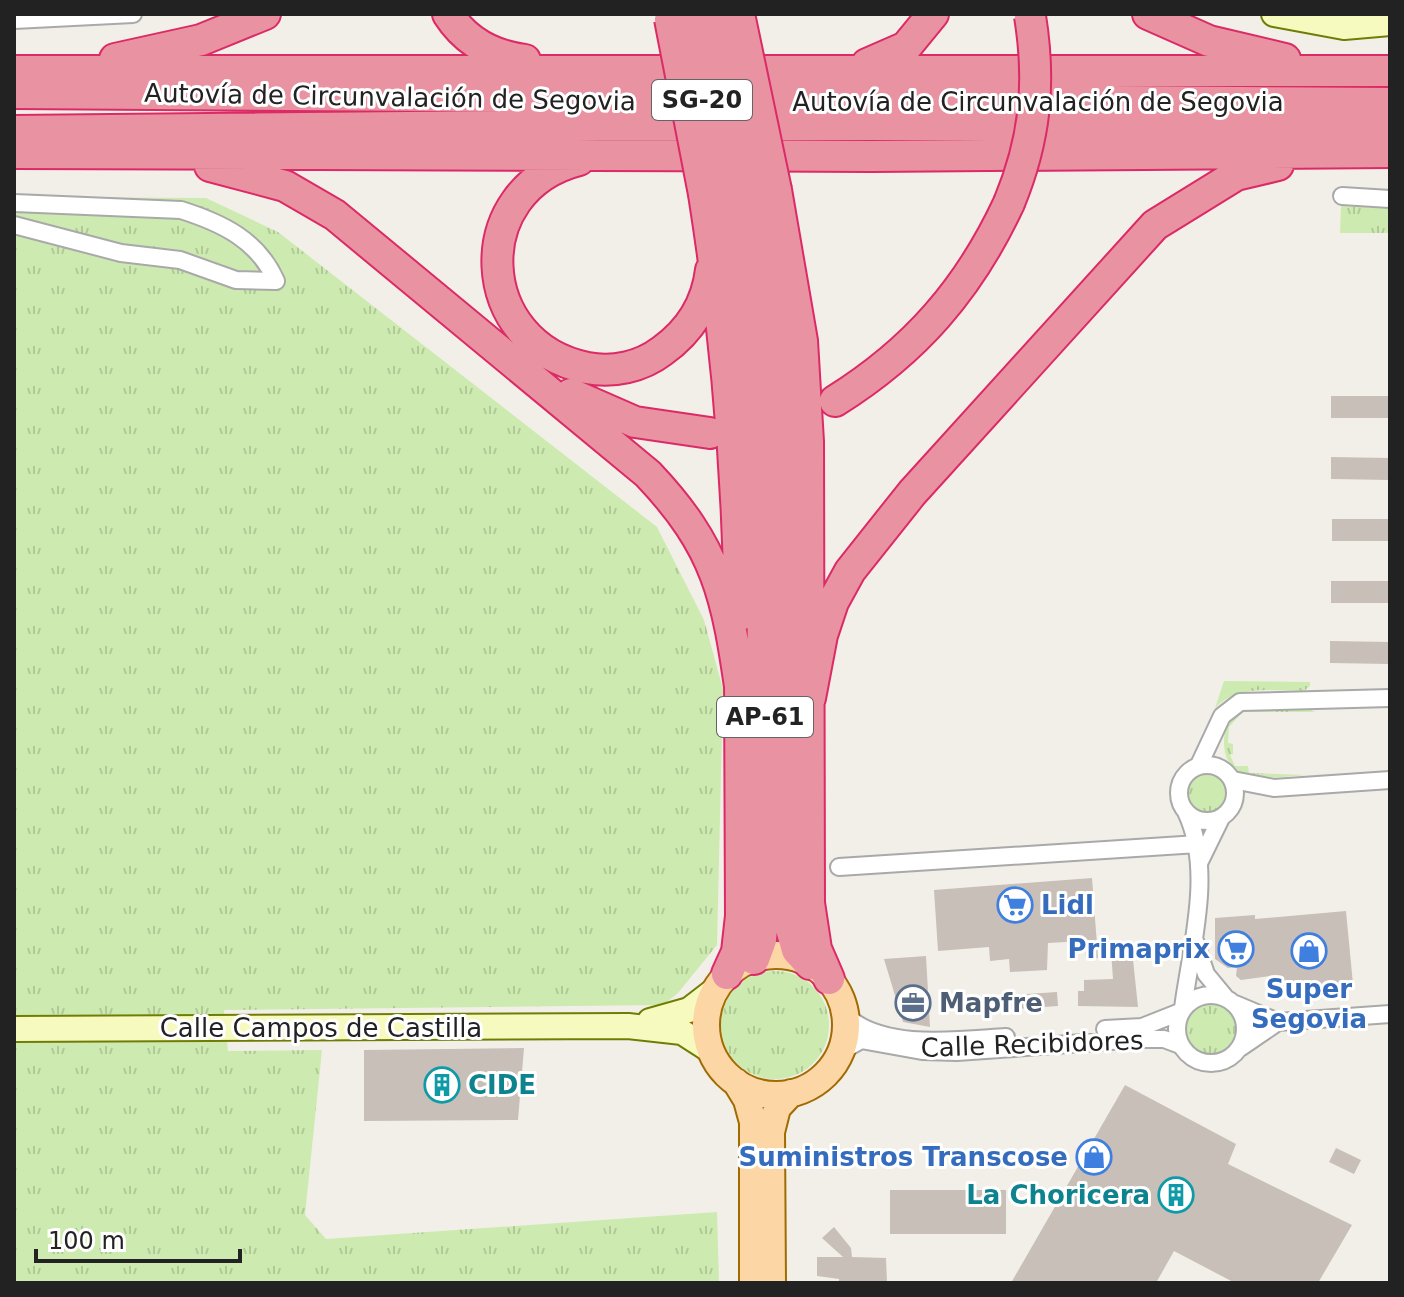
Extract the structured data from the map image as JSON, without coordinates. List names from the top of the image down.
{
  "streets": {
    "highway": ["Autovía de Circunvalación de Segovia", "SG-20", "AP-61"],
    "main road": ["Calle Campos de Castilla"],
    "street": ["Calle Recibidores"]
  },
  "crossings": [
    ["AP-61", "Calle Campos de Castilla"],
    ["AP-61", "Calle Recibidores"],
    ["Calle Campos de Castilla", "Calle Recibidores"]
  ],
  "places": {
    "supermarket": ["Lidl", "Primaprix"],
    "shop": ["Super Segovia", "Suministros Transcose"],
    "office": ["Mapfre"],
    "building": ["CIDE", "La Choricera"]
  },
  "scale_bar": "100 m"
}
